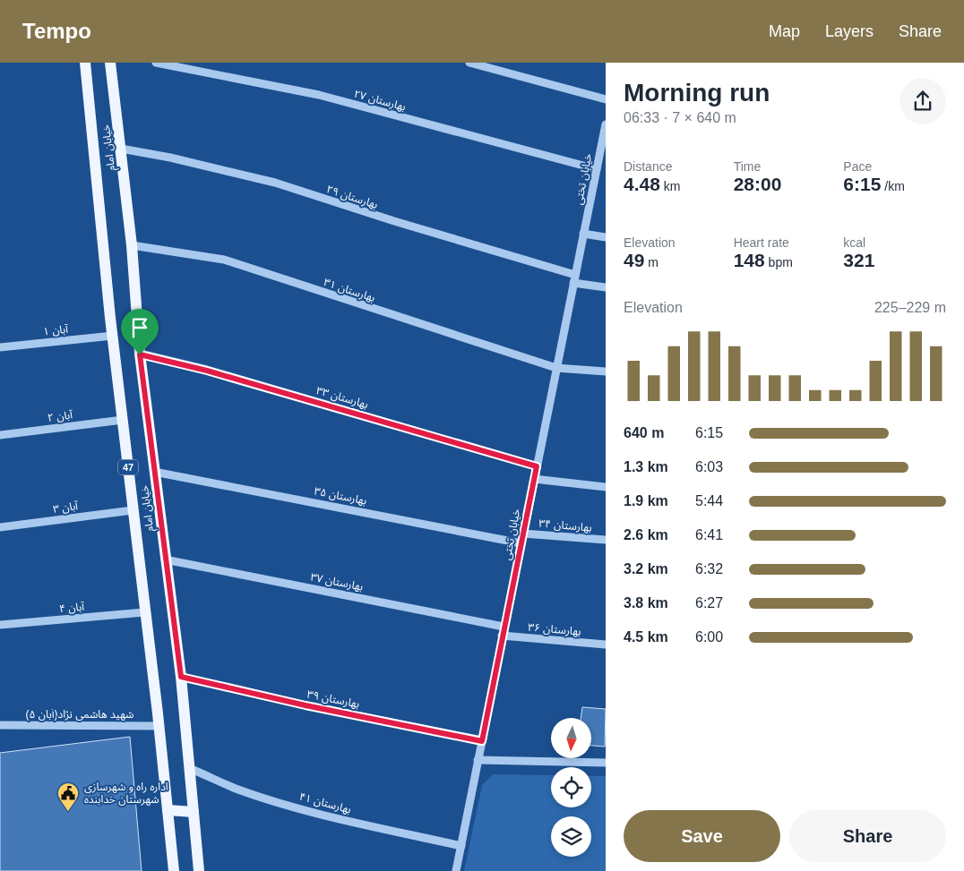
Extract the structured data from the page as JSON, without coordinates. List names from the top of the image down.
{
  "streets": {
    "main road": ["خیابان امام", "47"],
    "street": [
      "بهارستان ۲۷",
      "خیابان تختی",
      "بهارستان ۲۹",
      "بهارستان ۳۱",
      "آبان ۱",
      "بهارستان ۳۳",
      "آبان ۲",
      "بهارستان ۳۵",
      "آبان ۳",
      "بهارستان ۳۴",
      "بهارستان ۳۷",
      "آبان ۴",
      "بهارستان ۳۶",
      "بهارستان ۳۹",
      "(آبان ۵)شهید هاشمی نژاد",
      "بهارستان ۴۱"
    ]
  },
  "crossings": [
    ["بهارستان ۲۷", "خیابان تختی"],
    ["خیابان امام", "بهارستان ۲۹"],
    ["خیابان امام", "بهارستان ۳۱"],
    ["خیابان امام", "آبان ۱"],
    ["خیابان امام", "بهارستان ۳۳"],
    ["خیابان امام", "آبان ۲"],
    ["خیابان امام", "بهارستان ۳۵"],
    ["خیابان امام", "آبان ۳"],
    ["خیابان امام", "بهارستان ۳۷"],
    ["خیابان امام", "آبان ۴"],
    ["خیابان امام", "بهارستان ۳۹"],
    ["خیابان امام", "(آبان ۵)شهید هاشمی نژاد"],
    ["خیابان امام", "بهارستان ۴۱"],
    ["خیابان تختی", "بهارستان ۲۹"],
    ["خیابان تختی", "بهارستان ۳۱"],
    ["خیابان تختی", "بهارستان ۳۳"],
    ["خیابان تختی", "بهارستان ۳۵"],
    ["خیابان تختی", "بهارستان ۳۴"],
    ["خیابان تختی", "بهارستان ۳۷"],
    ["خیابان تختی", "بهارستان ۳۶"],
    ["خیابان تختی", "بهارستان ۳۹"],
    ["خیابان تختی", "بهارستان ۴۱"]
  ],
  "places": {
    "public building": ["اداره راه و شهرسازی شهرستان خدابنده"]
  },
  "north": "bottom",
  "page": {
    "header": "Tempo",
    "nav": ["Map", "Layers", "Share"],
    "heading": ["Morning run", "06:33 · 7 × 640 m"],
    "stats": [
      ["Distance", "4.48 km"],
      ["Time", "28:00"],
      ["Pace", "6:15 /km"],
      ["Elevation", "49 m"],
      ["Heart rate", "148 bpm"],
      ["kcal", "321"]
    ],
    "chart": ["Elevation", "225–229 m"],
    "list": [
      {
        "name": "640 m",
        "note": "6:15"
      },
      {
        "name": "1.3 km",
        "note": "6:03"
      },
      {
        "name": "1.9 km",
        "note": "5:44"
      },
      {
        "name": "2.6 km",
        "note": "6:41"
      },
      {
        "name": "3.2 km",
        "note": "6:32"
      },
      {
        "name": "3.8 km",
        "note": "6:27"
      },
      {
        "name": "4.5 km",
        "note": "6:00"
      }
    ],
    "buttons": ["Save", "Share"]
  }
}
